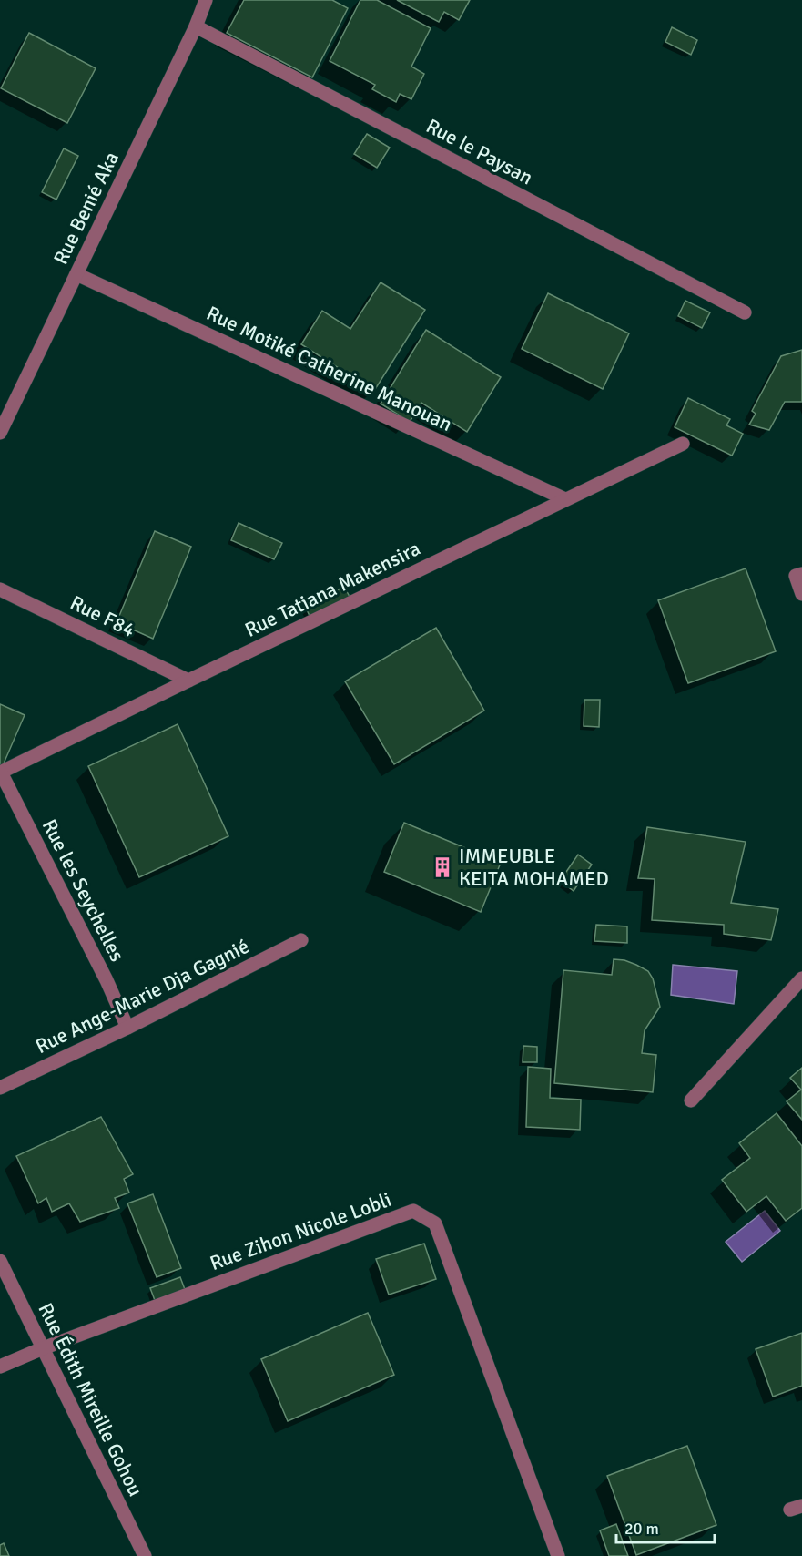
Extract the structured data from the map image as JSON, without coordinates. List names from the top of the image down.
{
  "streets": {
    "street": [
      "Rue le Paysan",
      "Rue Benié Aka",
      "Rue Motiké Catherine Manouan",
      "Rue Tatiana Makensira",
      "Rue F84",
      "Rue les Seychelles",
      "Rue Ange-Marie Dja Gagnié",
      "Rue Zihon Nicole Lobli",
      "Rue Édith Mireille Gohou"
    ]
  },
  "crossings": [
    ["Rue le Paysan", "Rue Benié Aka"],
    ["Rue Benié Aka", "Rue Motiké Catherine Manouan"],
    ["Rue Motiké Catherine Manouan", "Rue Tatiana Makensira"],
    ["Rue Tatiana Makensira", "Rue F84"],
    ["Rue Tatiana Makensira", "Rue les Seychelles"],
    ["Rue les Seychelles", "Rue Ange-Marie Dja Gagnié"],
    ["Rue Zihon Nicole Lobli", "Rue Édith Mireille Gohou"]
  ],
  "places": {
    "building": ["IMMEUBLE KEITA MOHAMED"]
  },
  "scale_bar": "20 m"
}
